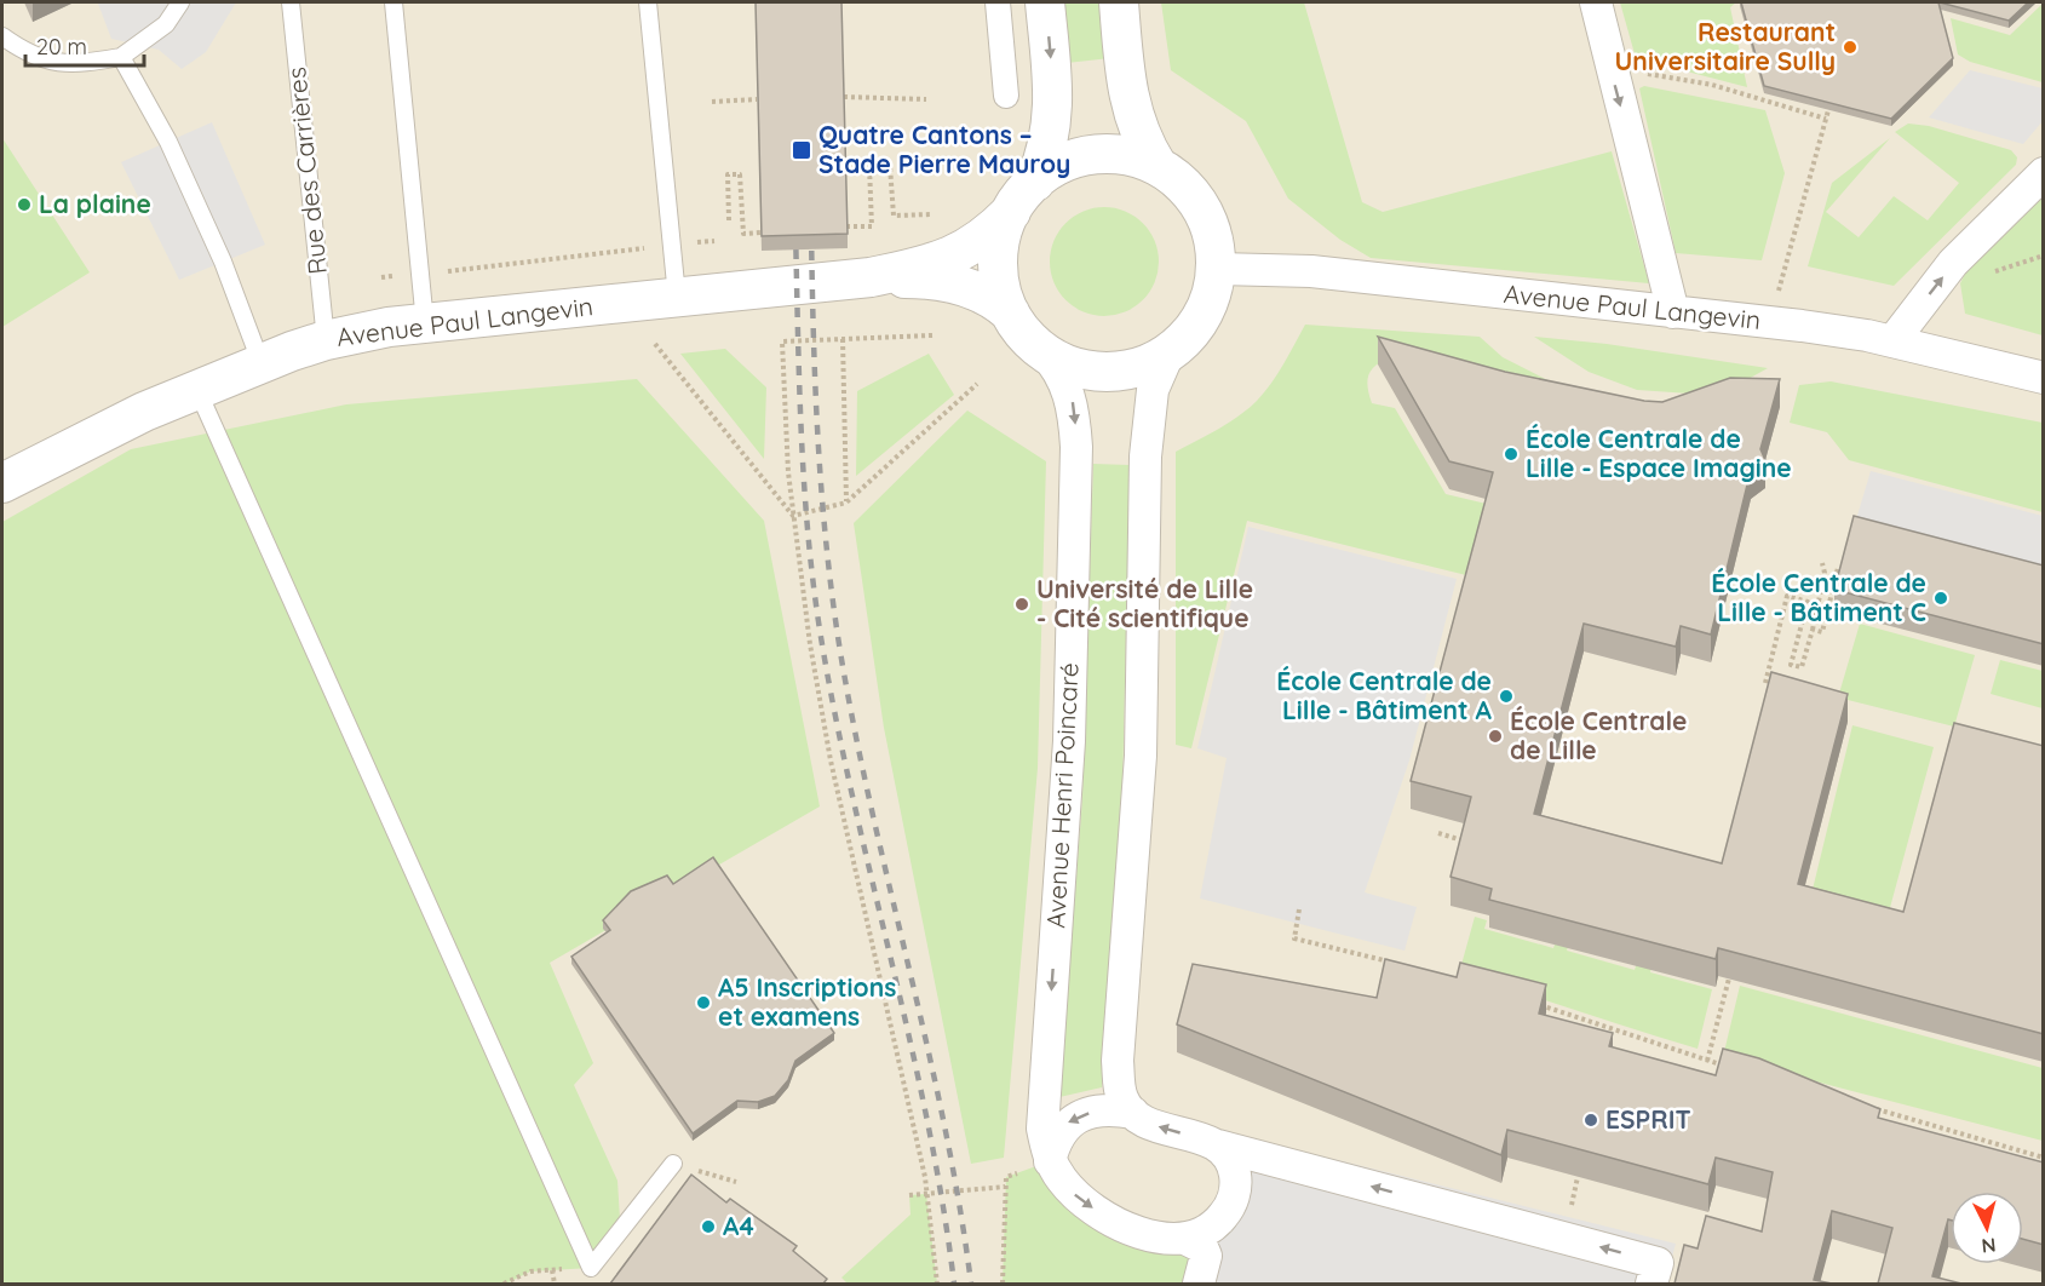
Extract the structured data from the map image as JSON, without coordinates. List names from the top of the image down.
{
  "streets": {
    "street": ["Avenue Paul Langevin", "Avenue Henri Poincaré"],
    "lane": ["Rue des Carrières"]
  },
  "crossings": [
    ["Rue des Carrières", "Avenue Paul Langevin"],
    ["Avenue Paul Langevin", "Avenue Henri Poincaré"]
  ],
  "places": {
    "other": [
      "Restaurant Universitaire Sully",
      "La plaine",
      "École Centrale de Lille - Espace Imagine",
      "École Centrale de Lille - Bâtiment C",
      "Université de Lille ‐ Cité scientifique",
      "École Centrale de Lille - Bâtiment A",
      "École Centrale de Lille",
      "A5 Inscriptions et examens",
      "ESPRIT",
      "A4"
    ],
    "transit": ["Quatre Cantons – Stade Pierre Mauroy"]
  },
  "scale_bar": "20 m",
  "north": "bottom"
}
